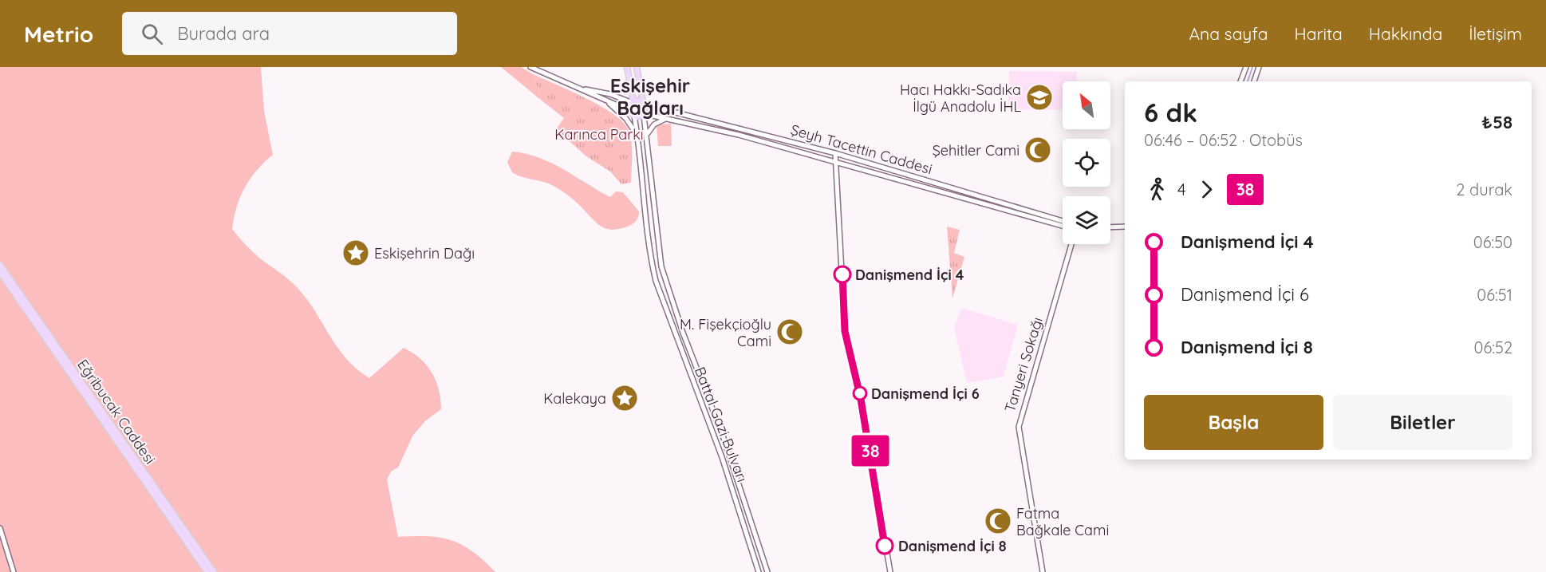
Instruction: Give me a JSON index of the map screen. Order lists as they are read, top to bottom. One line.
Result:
{"streets":{"main road":["Eğribucak Caddesi"],"street":["Şeyh Tacettin Caddesi","Tanyeri Sokağı","Battal Gazi Bulvarı"]},"crossings":[["Şeyh Tacettin Caddesi","Battal Gazi Bulvarı"]],"districts":["Eskişehir Bağları"],"parks":["Karınca Parkı"],"places":{"school or university":["Hacı Hakkı-Sadıka İlgü Anadolu İHL"],"mosque":["Şehitler Cami","M. Fişekçioğlu Cami","Fatma Bağkale Cami"],"place":["Eskişehrin Dağı","Kalekaya"],"other":["Danişmend İçi 4","Danişmend İçi 6","Danişmend İçi 8"]},"lines":["bus line 38"],"north":"top left","page":{"header":"Metrio","search":"Burada ara","nav":["Ana sayfa","Harita","Hakkında","İletişim"],"on_map":"38","heading":["6 dk","06:46 – 06:52 · Otobüs","₺58"],"legs":["4","38","2 durak"],"list":[{"name":"Danişmend İçi 4","value":"06:50"},{"name":"Danişmend İçi 6","value":"06:51"},{"name":"Danişmend İçi 8","value":"06:52"}],"buttons":["Başla","Biletler"]}}
